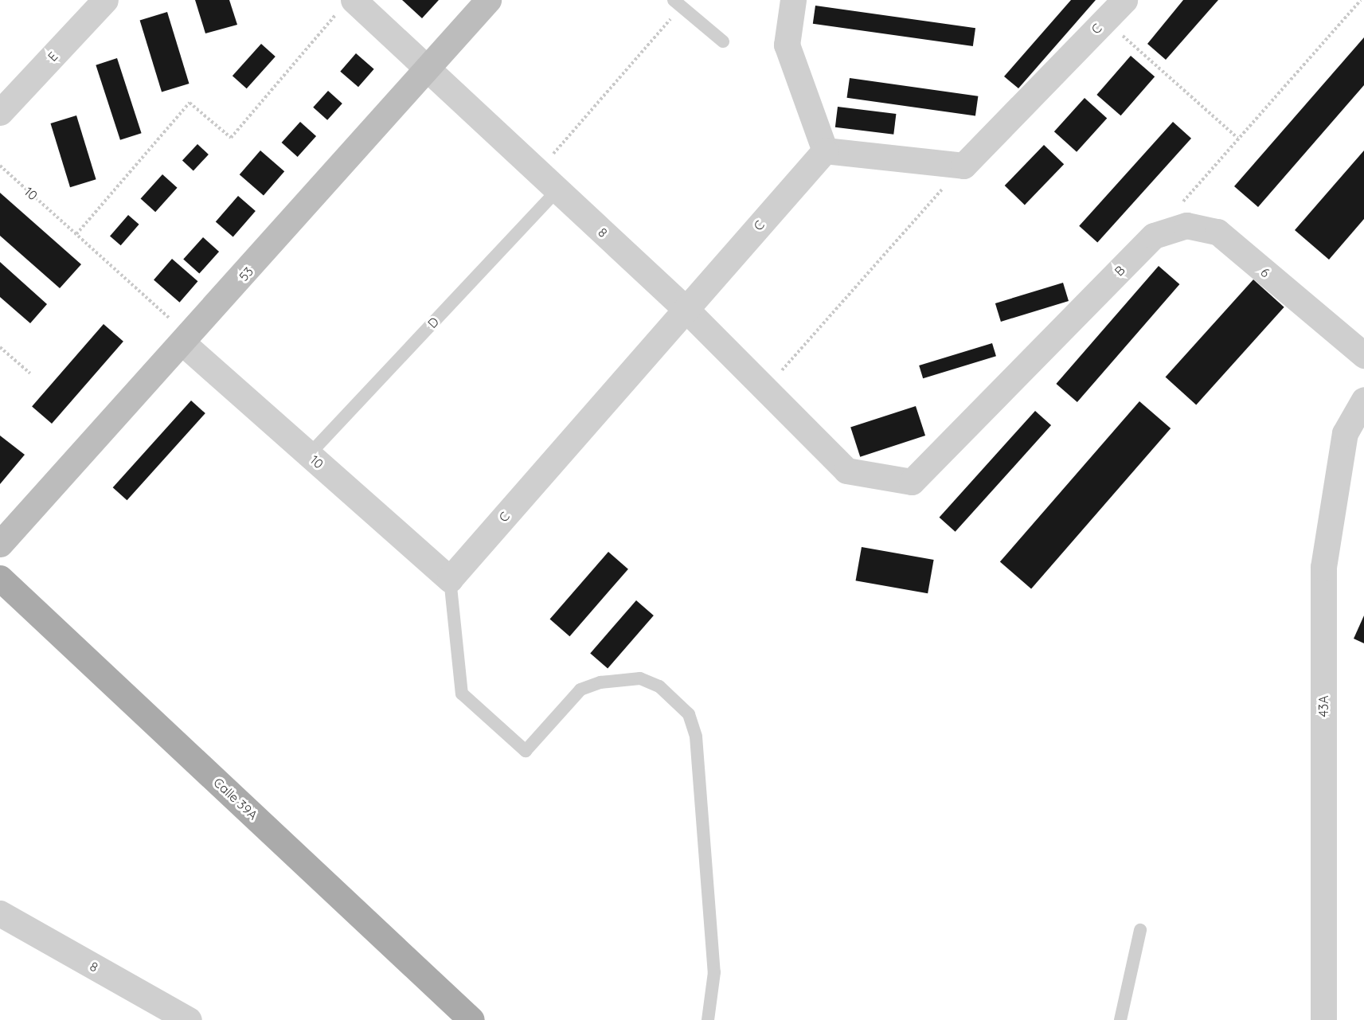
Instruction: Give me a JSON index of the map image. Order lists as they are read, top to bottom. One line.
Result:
{"streets":{"main road":["Calle 39A"],"street":["C","E","10","8","B","6","53","43A"],"lane":["D"]},"crossings":[["C","10"],["C","8"],["10","53"],["10","D"],["8","B"],["8","53"],["8","D"],["B","6"]]}
